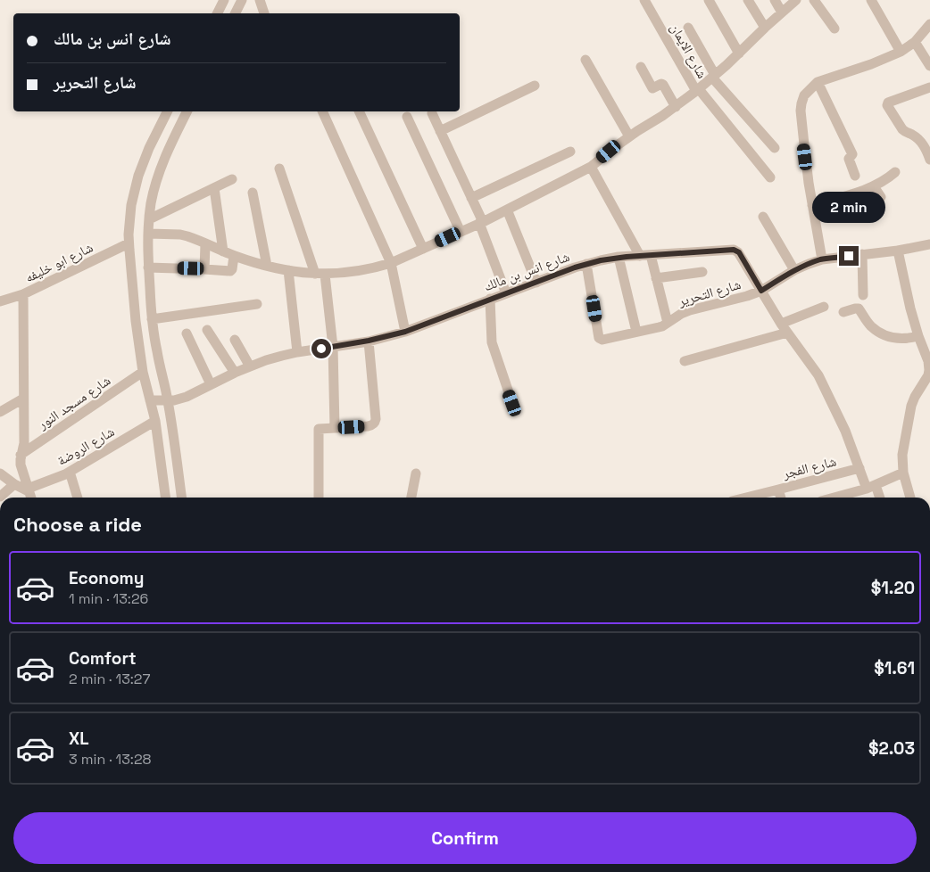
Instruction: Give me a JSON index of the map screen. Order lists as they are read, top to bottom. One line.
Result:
{"streets":{"street":["شارع الايمان","شارع ابو خليفه","شارع انس بن مالك","شارع التحرير","شارع مسجد النور","شارع الروضة","شارع الفجر"]},"crossings":[["شارع ابو خليفه","شارع مسجد النور"],["شارع انس بن مالك","شارع التحرير"],["شارع انس بن مالك","شارع الفجر"],["شارع مسجد النور","شارع الروضة"]],"page":{"banner":["شارع انس بن مالك","شارع التحرير"],"bubble":"2 min","heading":"Choose a ride","list":[{"name":"Economy","note":"1 min · 13:26","value":"$1.20"},{"name":"Comfort","note":"2 min · 13:27","value":"$1.61"},{"name":"XL","note":"3 min · 13:28","value":"$2.03"}],"buttons":"Confirm"}}
